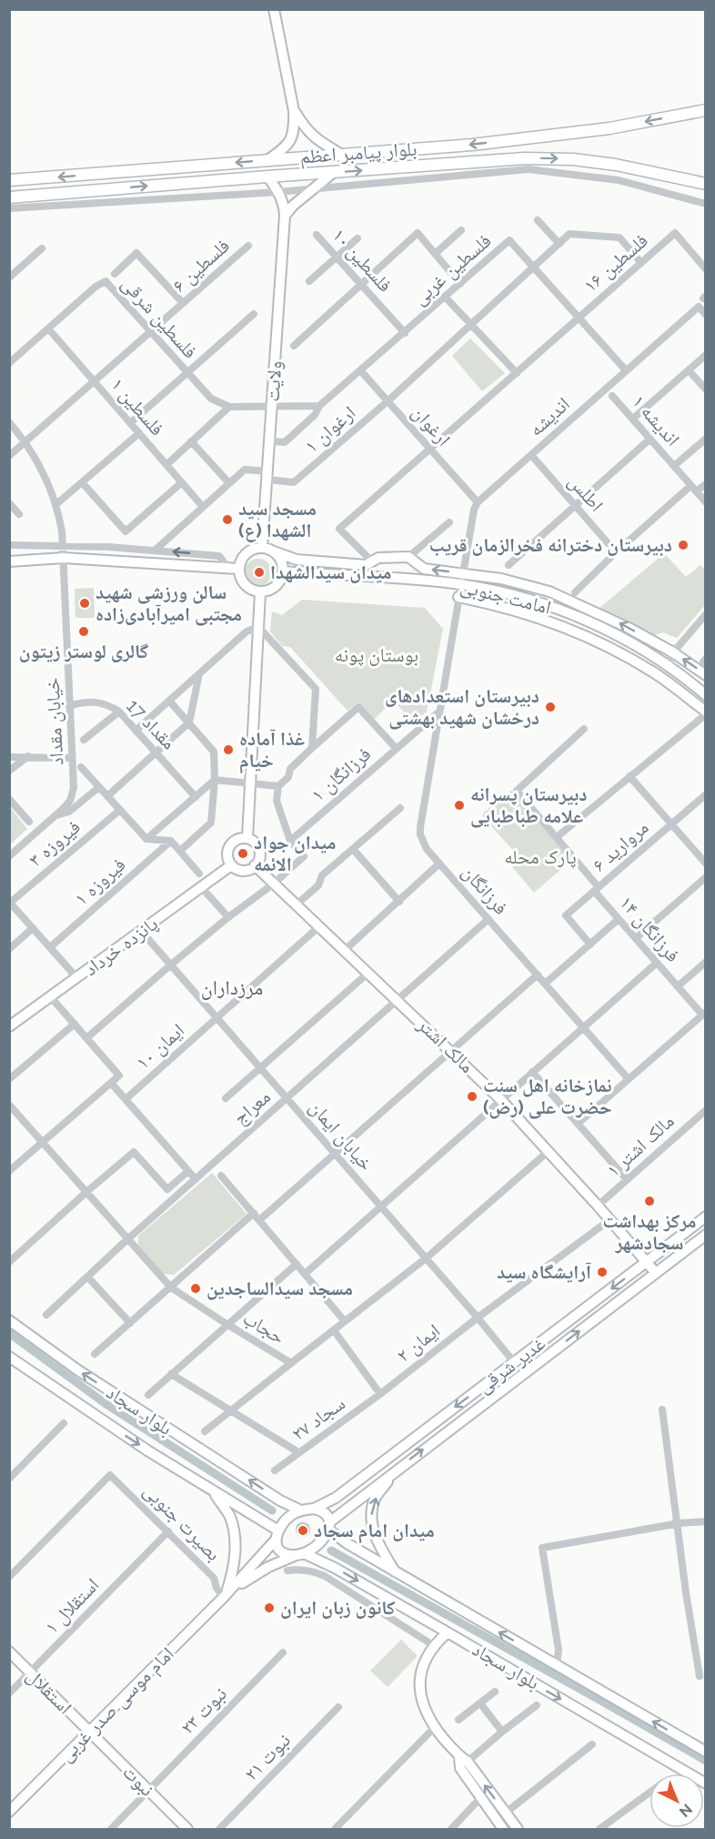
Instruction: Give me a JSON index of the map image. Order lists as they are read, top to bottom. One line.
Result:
{"streets":{"main road":["بلوار پیامبر اعظم"],"street":["فلسطین ۱۰","فلسطین ۱۶","فلسطین ۶","فلسطین غربی","فلسطین شرقی","ولایت","فلسطین ۱","اندیشه","اندیشه ۱","ارغوان","ارغوان ۱","اطلس","امامت جنوبی","خیابان مقداد","مقداد 17","فرزانگان ۱","فیروزه ۳","مروارید ۶","فیروزه ۱","فرزانگان","فرزانگان ۱۴","پانزده خرداد","مالک اشتر","ایمان ۱۰","معراج","خیابان ایمان","مالک اشتر ۱","حجاب","ایمان ۲","غدیر شرقی","بلوار سجاد","سجاد ۲۷","بصیرت جنوبی","استقلال ۱","استقلال","امام موسی صدر غربی","نبوت ۲۳","نبوت ۲۱","نبوت"]},"crossings":[["فلسطین ۱۰","فلسطین غربی"],["فلسطین ۱۶","فلسطین غربی"],["فلسطین ۱۶","ارغوان"],["فلسطین ۶","فلسطین شرقی"],["فلسطین ۶","فلسطین ۱"],["فلسطین ۶","خیابان مقداد"],["فلسطین غربی","ولایت"],["فلسطین غربی","اندیشه"],["فلسطین غربی","ارغوان"],["فلسطین غربی","ارغوان ۱"],["فلسطین شرقی","ولایت"],["فلسطین شرقی","فلسطین ۱"],["ولایت","ارغوان ۱"],["ولایت","امامت جنوبی"],["اندیشه","ارغوان"],["اندیشه","اطلس"],["ارغوان","ارغوان ۱"],["امامت جنوبی","فرزانگان"],["خیابان مقداد","مقداد 17"],["فرزانگان ۱","فرزانگان"],["مروارید ۶","فرزانگان ۱۴"],["فرزانگان","معراج"],["پانزده خرداد","مالک اشتر"],["پانزده خرداد","خیابان ایمان"],["مالک اشتر","ایمان ۱۰"],["مالک اشتر","معراج"],["مالک اشتر","مالک اشتر ۱"],["مالک اشتر","حجاب"],["مالک اشتر","ایمان ۲"],["مالک اشتر","غدیر شرقی"],["ایمان ۱۰","خیابان ایمان"],["معراج","خیابان ایمان"],["معراج","حجاب"],["خیابان ایمان","حجاب"],["خیابان ایمان","ایمان ۲"],["خیابان ایمان","غدیر شرقی"],["ایمان ۲","سجاد ۲۷"],["غدیر شرقی","بلوار سجاد"],["بصیرت جنوبی","استقلال ۱"],["بصیرت جنوبی","امام موسی صدر غربی"],["استقلال ۱","استقلال"],["استقلال","امام موسی صدر غربی"],["استقلال","نبوت"],["امام موسی صدر غربی","نبوت"],["نبوت ۲۳","نبوت"]],"districts":["مرزداران"],"parks":["بوستان پونه","پارک محله"],"places":["مسجد سید الشهدا (ع)","دبیرستان دخترانه فخرالزمان قریب","میدان سیدالشهدا","سالن ورزشی شهید مجتبی امیرآبادی‌زاده","گالری لوستر زیتون","دبیرستان استعدادهای درخشان شهید بهشتی","غذا آماده خیام","دبیرستان پسرانه علامه طباطبایی","میدان جواد الائمه","نمازخانه اهل سنت حضرت علی (رض)","مرکز بهداشت سجادشهر","آرایشگاه سید","مسجد سیدالساجدین","میدان امام سجاد","کانون زبان ایران"],"north":"bottom right"}
